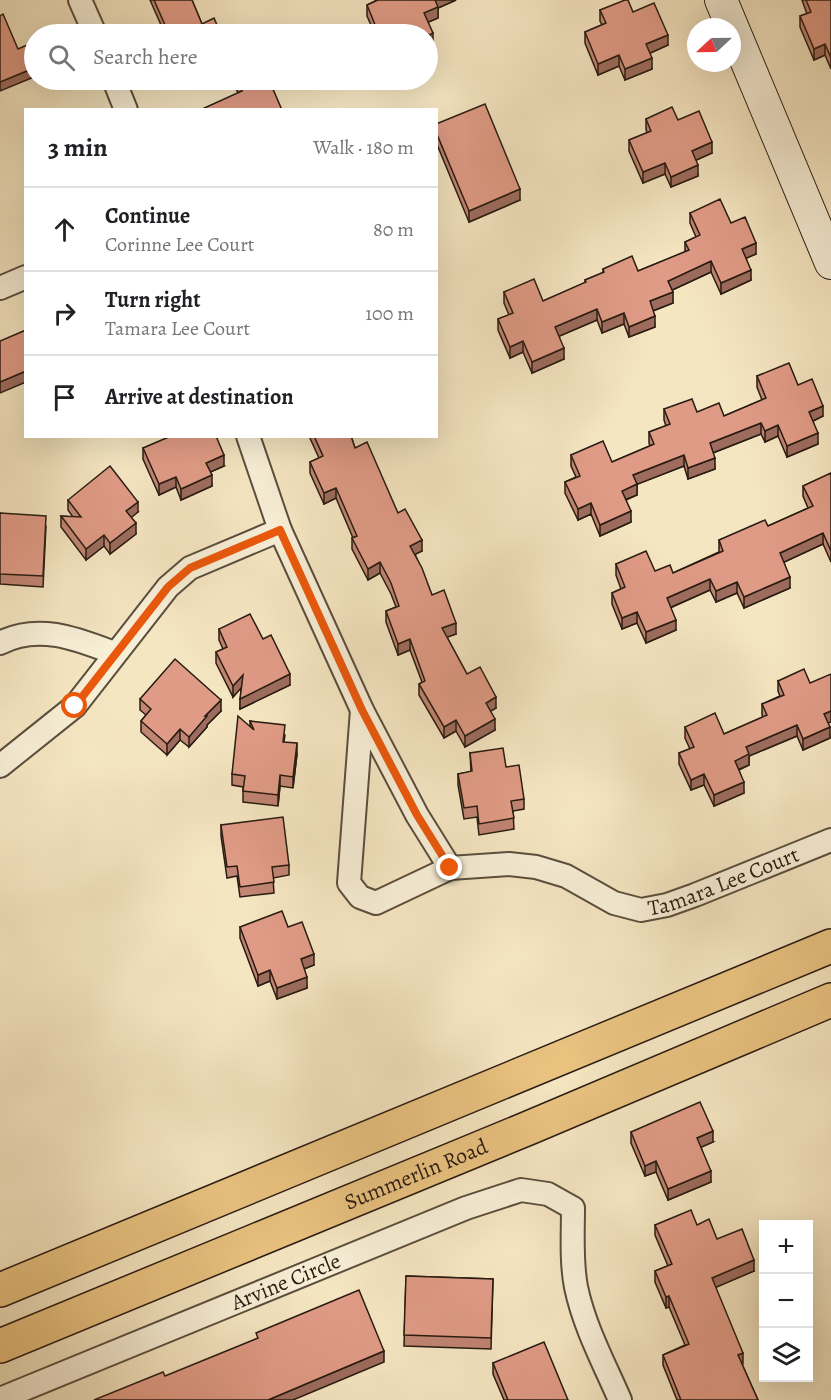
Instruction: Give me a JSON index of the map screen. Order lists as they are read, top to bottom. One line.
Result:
{"streets":{"main road":["Summerlin Road"],"street":["Tamara Lee Court","Arvine Circle"]},"north":"left","page":{"search":"Search here","heading":["3 min","Walk · 180 m"],"list":[["Continue","Corinne Lee Court","80 m"],["Turn right","Tamara Lee Court","100 m"],"Arrive at destination"],"map_buttons":["+","−"]}}
